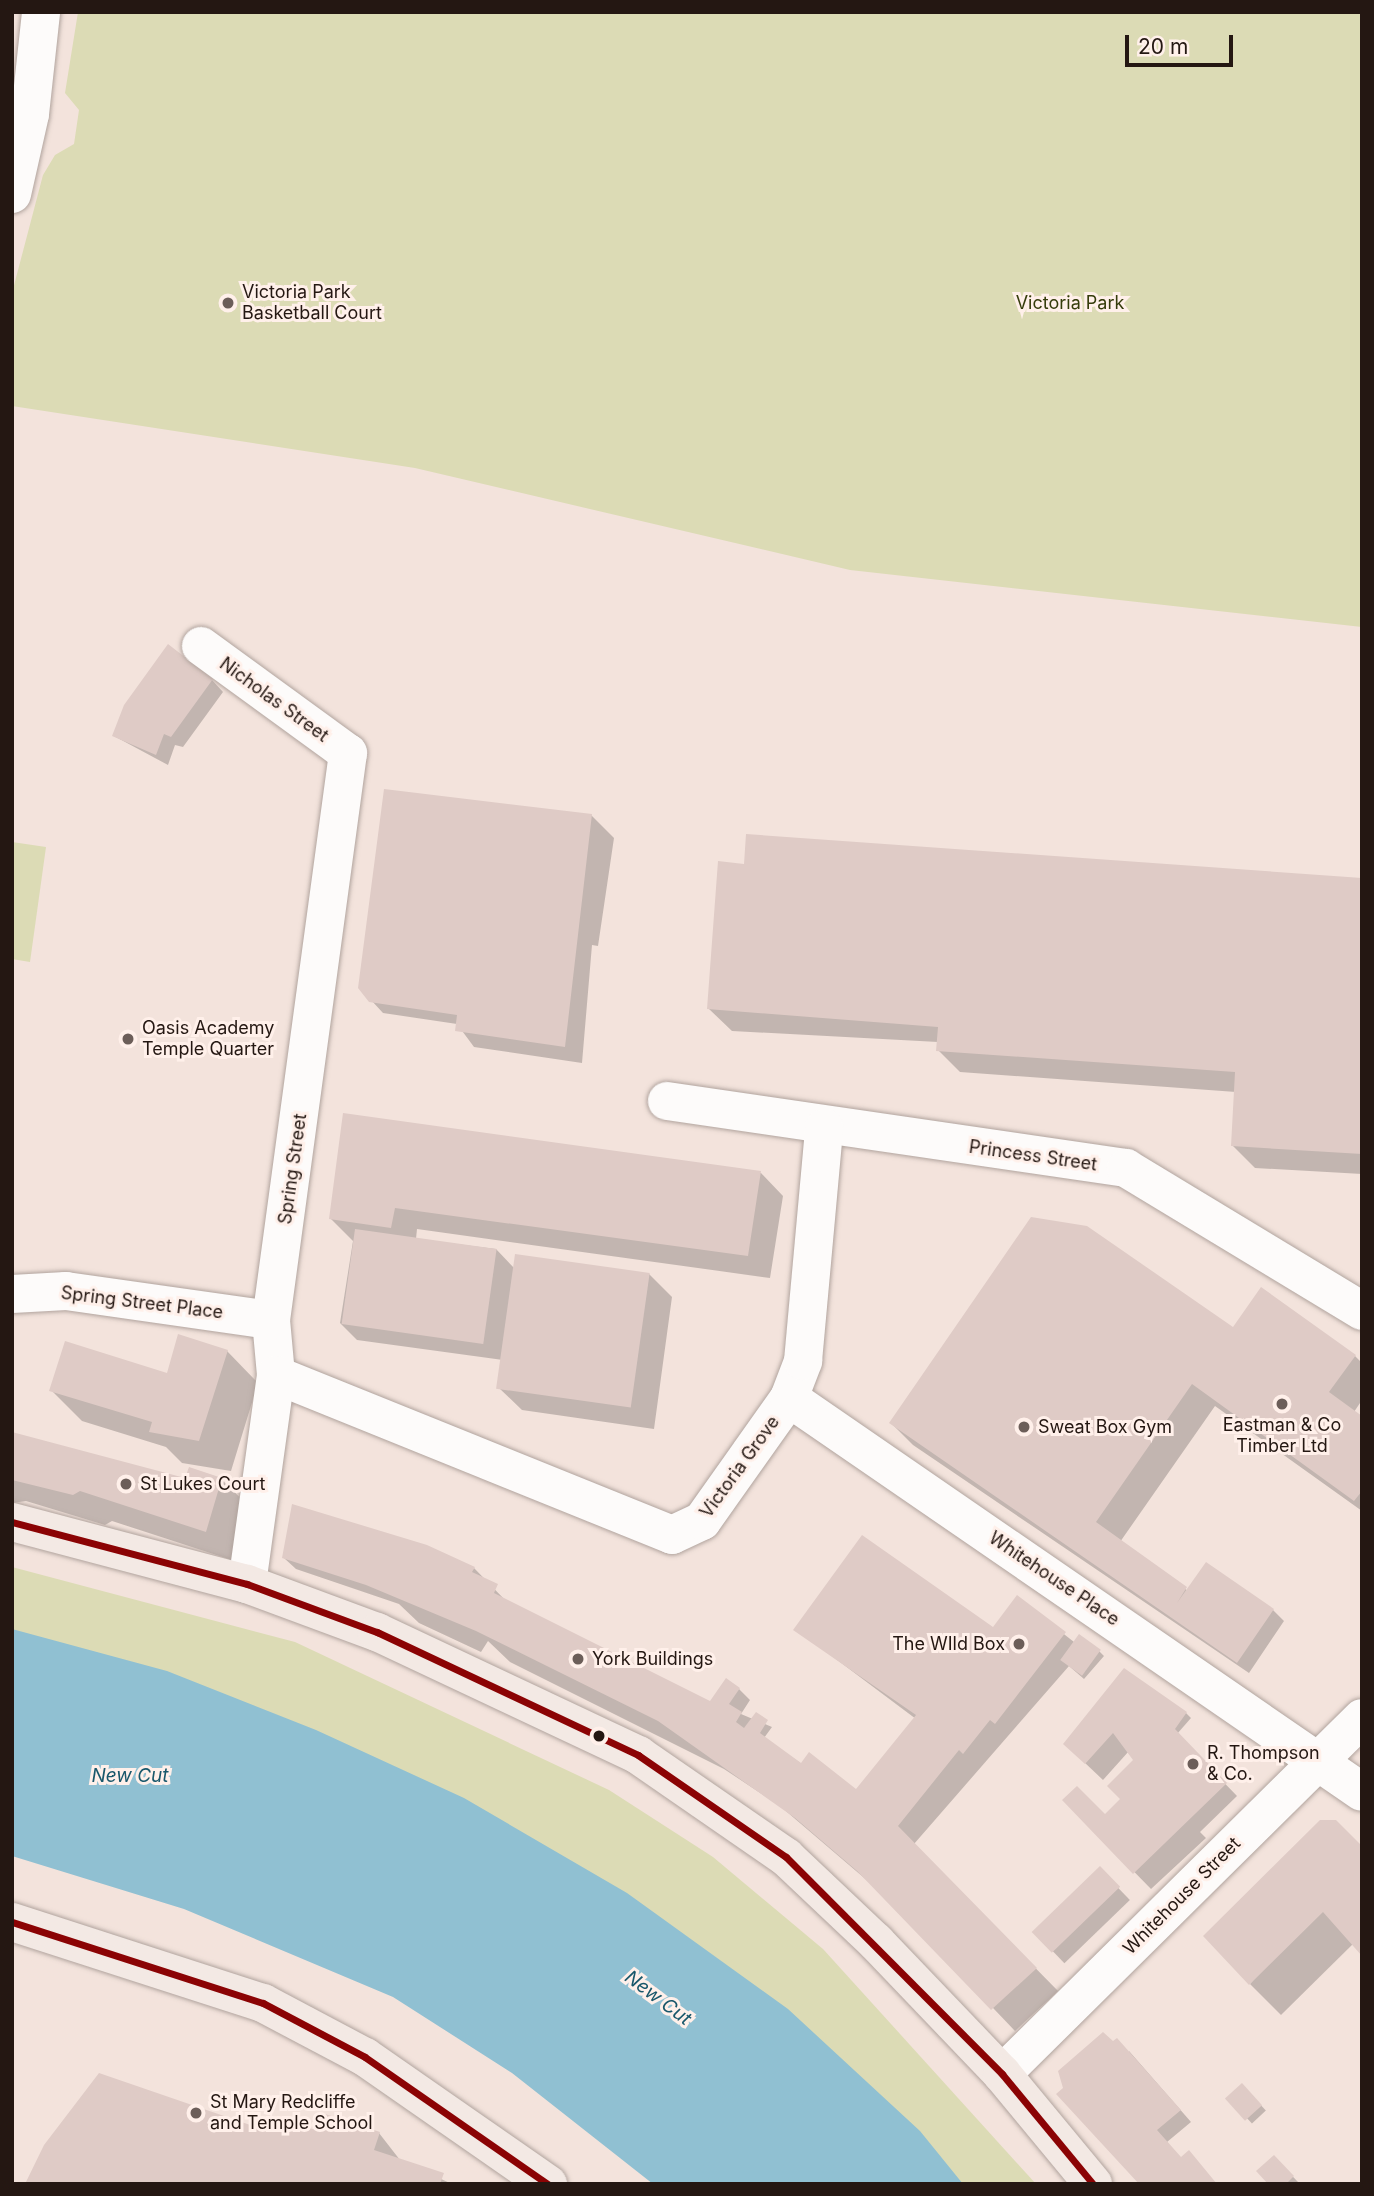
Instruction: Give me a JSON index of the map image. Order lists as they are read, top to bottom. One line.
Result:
{"streets":{"street":["Nicholas Street","Princess Street","Spring Street","Spring Street Place","Victoria Grove","Whitehouse Place","Whitehouse Street"]},"crossings":[["Nicholas Street","Spring Street"],["Princess Street","Victoria Grove"],["Spring Street","Spring Street Place"],["Spring Street","Victoria Grove"],["Victoria Grove","Whitehouse Place"],["Whitehouse Place","Whitehouse Street"]],"water":["New Cut"],"parks":["Victoria Park"],"places":["Victoria Park Basketball Court","Oasis Academy Temple Quarter","Eastman & Co Timber Ltd","Sweat Box Gym","St Lukes Court","The WIld Box","York Buildings","R. Thompson & Co.","St Mary Redcliffe and Temple School"],"scale_bar":"20 m"}
